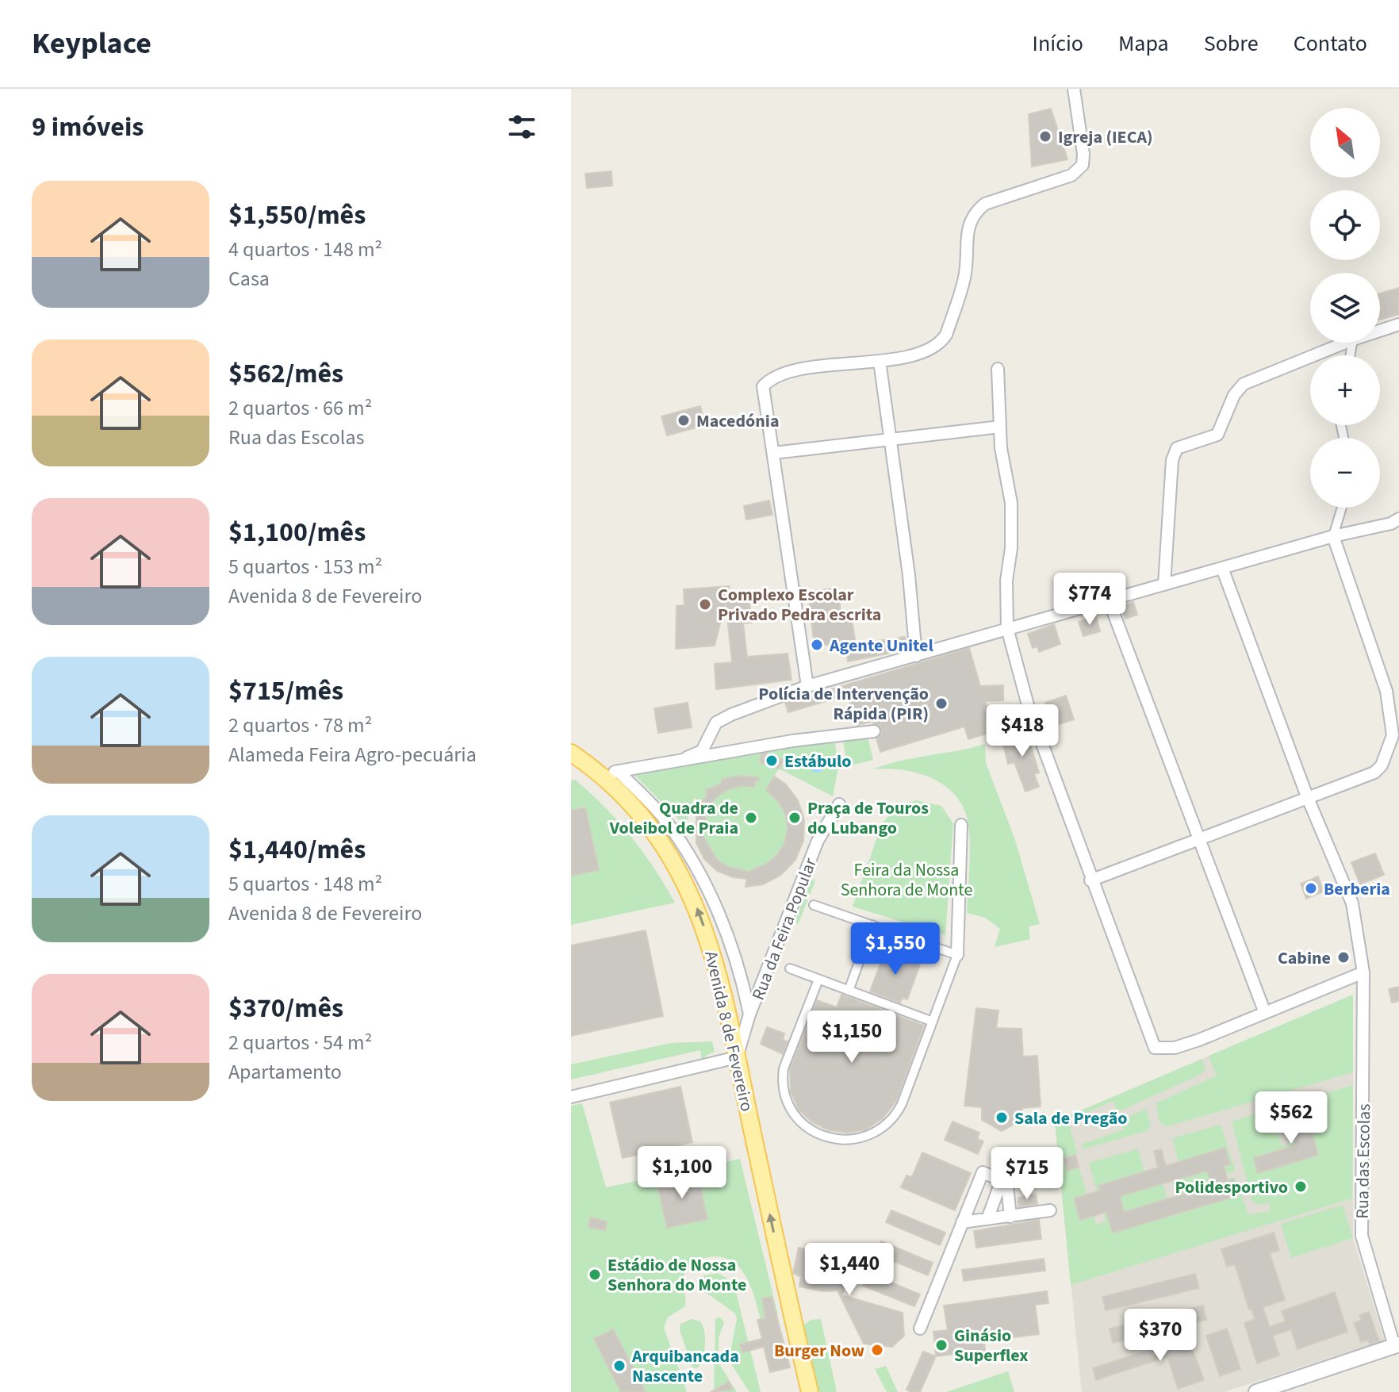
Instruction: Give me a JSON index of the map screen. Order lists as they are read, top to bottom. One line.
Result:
{"streets":{"main road":["Avenida 8 de Fevereiro"],"street":["Rua da Feira Popular","Rua das Escolas"]},"crossings":[["Rua da Feira Popular","Avenida 8 de Fevereiro"]],"one_way":["Avenida 8 de Fevereiro"],"parks":["Feira da Nossa Senhora de Monte"],"places":["Igreja (IECA)","Macedónia","Complexo Escolar Privado Pedra escrita","Agente Unitel","Polícia de Intervenção Rápida (PIR)","Estábulo","Quadra de Voleibol de Praia","Praça de Touros do Lubango","Berberia","Cabine","Sala de Pregão","Polidesportivo","Estádio de Nossa Senhora do Monte","Ginásio Superflex","Burger Now","Arquibancada Nascente"],"north":"top left","page":{"header":"Keyplace","nav":["Início","Mapa","Sobre","Contato"],"heading":"9 imóveis","map_buttons":["+","−"],"list":[{"name":"$1,550/mês","note":"4 quartos · 148 m² · Casa"},{"name":"$562/mês","note":"2 quartos · 66 m² · Rua das Escolas"},{"name":"$1,100/mês","note":"5 quartos · 153 m² · Avenida 8 de Fevereiro"},{"name":"$715/mês","note":"2 quartos · 78 m² · Alameda Feira Agro-pecuária"},{"name":"$1,440/mês","note":"5 quartos · 148 m² · Avenida 8 de Fevereiro"},{"name":"$370/mês","note":"2 quartos · 54 m² · Apartamento"}],"price":["$774","$418","$1,550","$1,150","$562","$1,100","$715","$1,440","$370"]}}
